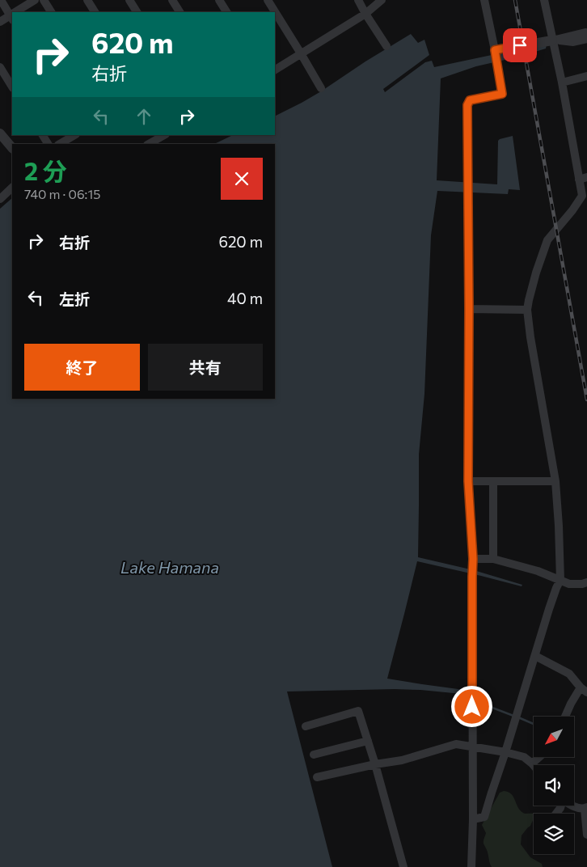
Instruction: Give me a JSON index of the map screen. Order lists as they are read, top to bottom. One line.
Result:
{"water":["Lake Hamana"],"north":"bottom left","page":{"turn":["620 m","右折"],"heading":["2 分","740 m · 06:15"],"list":[{"name":"右折","value":"620 m"},{"name":"左折","value":"40 m"}],"buttons":["終了","共有"]}}
